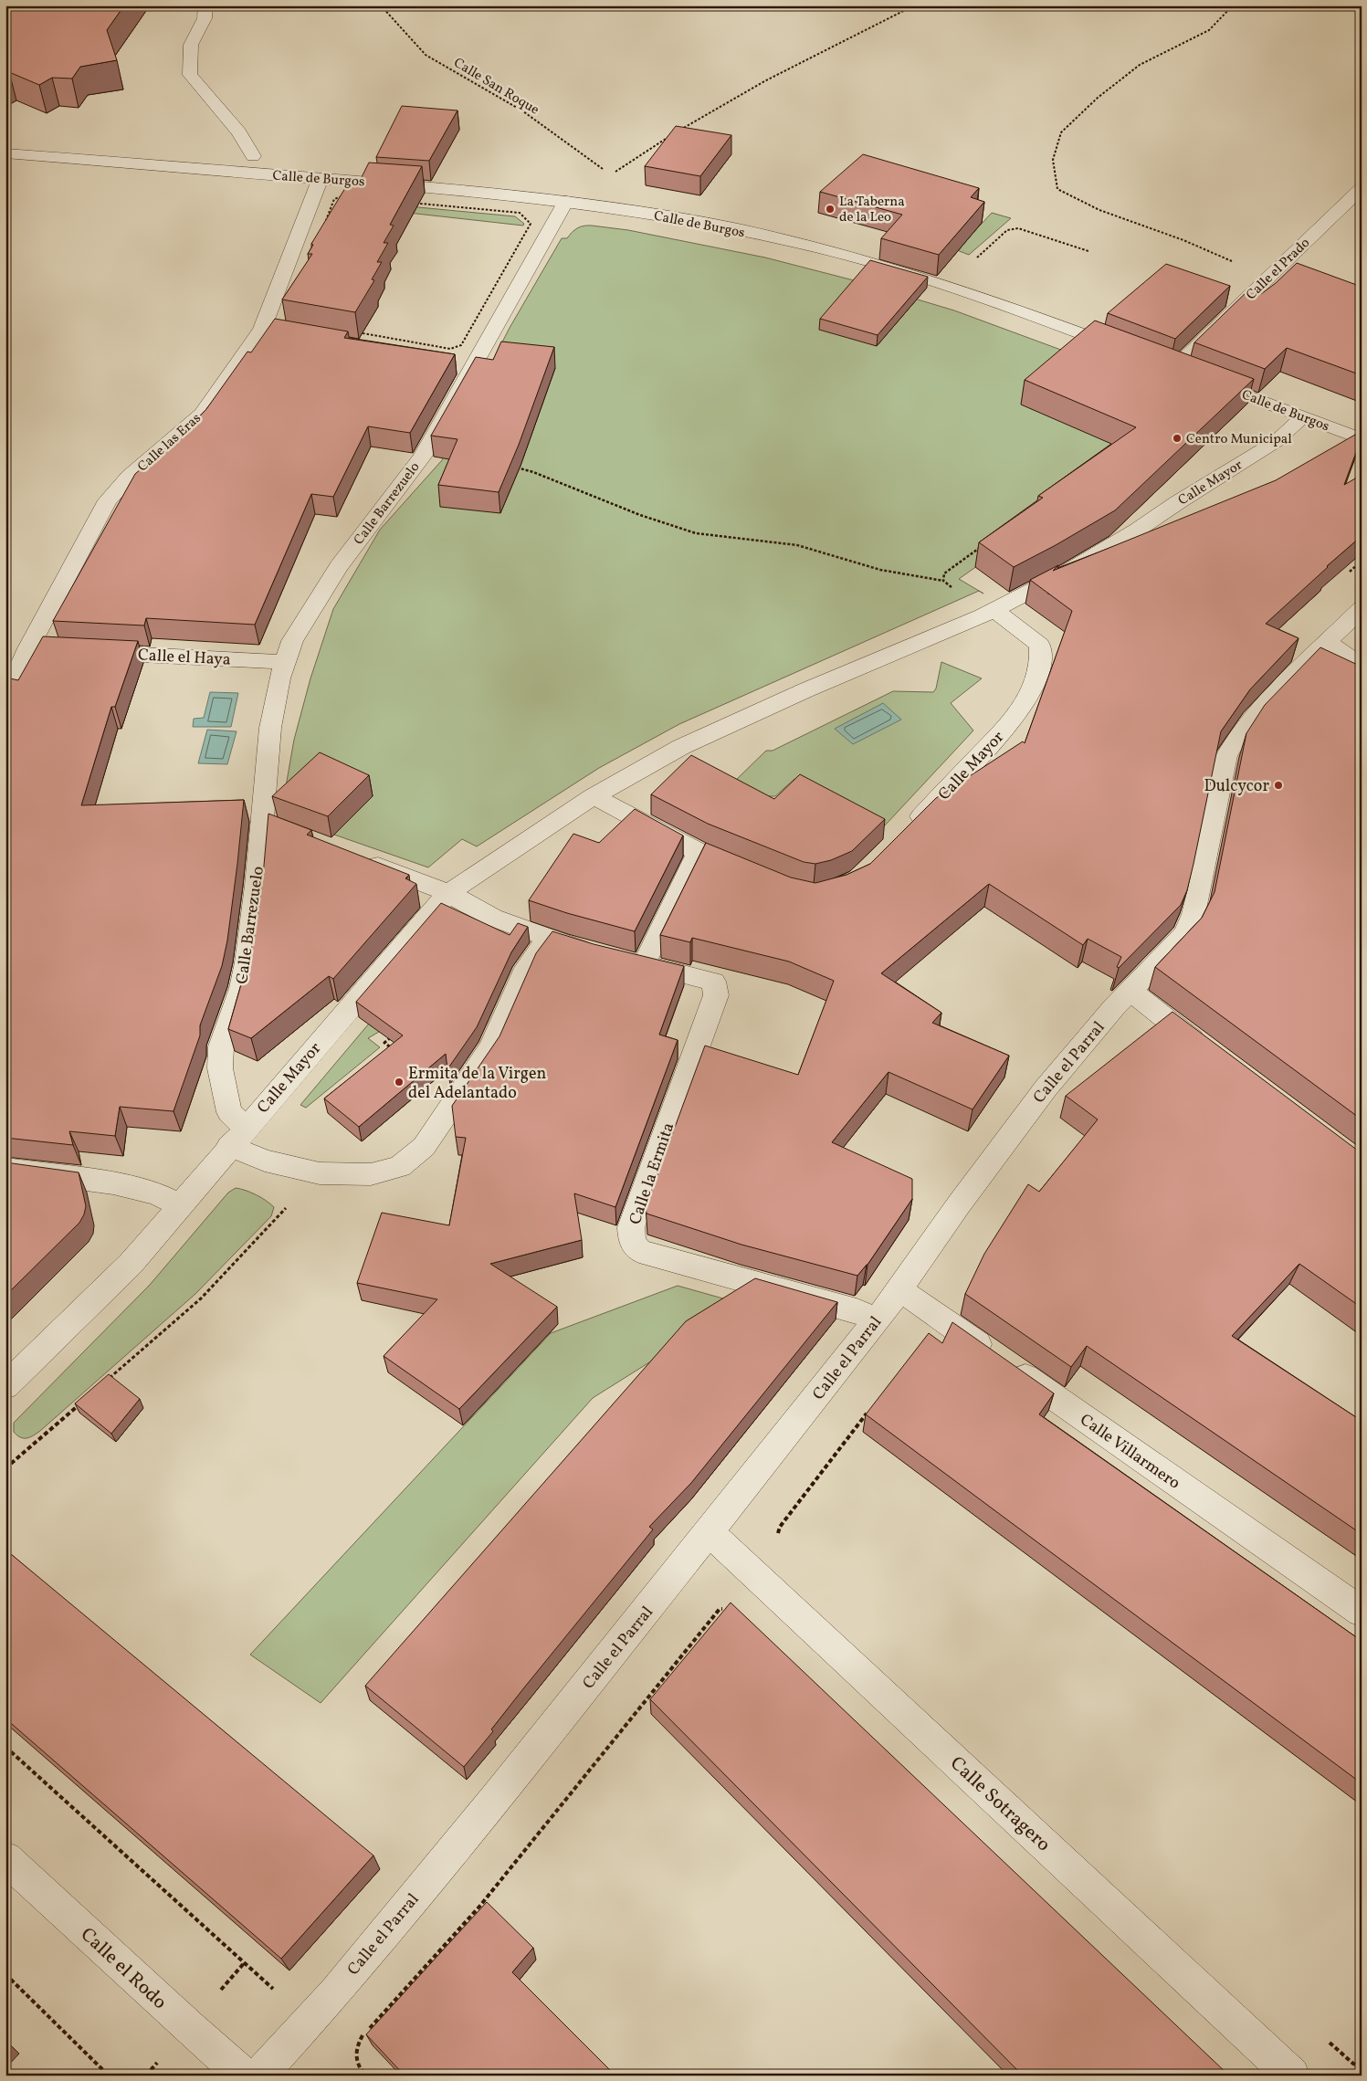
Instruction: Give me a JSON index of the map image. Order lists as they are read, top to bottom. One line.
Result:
{"streets":{"street":["Calle de Burgos","Calle el Prado","Calle las Eras","Calle Mayor","Calle Barrezuelo","Calle el Haya","Calle el Parral","Calle la Ermita","Calle Villarmero","Calle Sotragero","Calle el Rodo"],"path":["Calle San Roque"]},"crossings":[["Calle de Burgos","Calle el Prado"],["Calle de Burgos","Calle las Eras"],["Calle de Burgos","Calle Mayor"],["Calle de Burgos","Calle Barrezuelo"],["Calle Mayor","Calle Barrezuelo"],["Calle Mayor","Calle la Ermita"],["Calle Barrezuelo","Calle el Haya"],["Calle el Parral","Calle la Ermita"],["Calle el Parral","Calle Villarmero"],["Calle el Parral","Calle Sotragero"]],"places":["La Taberna de la Leo","Centro Municipal","Dulcycor","Ermita de la Virgen del Adelantado"]}
